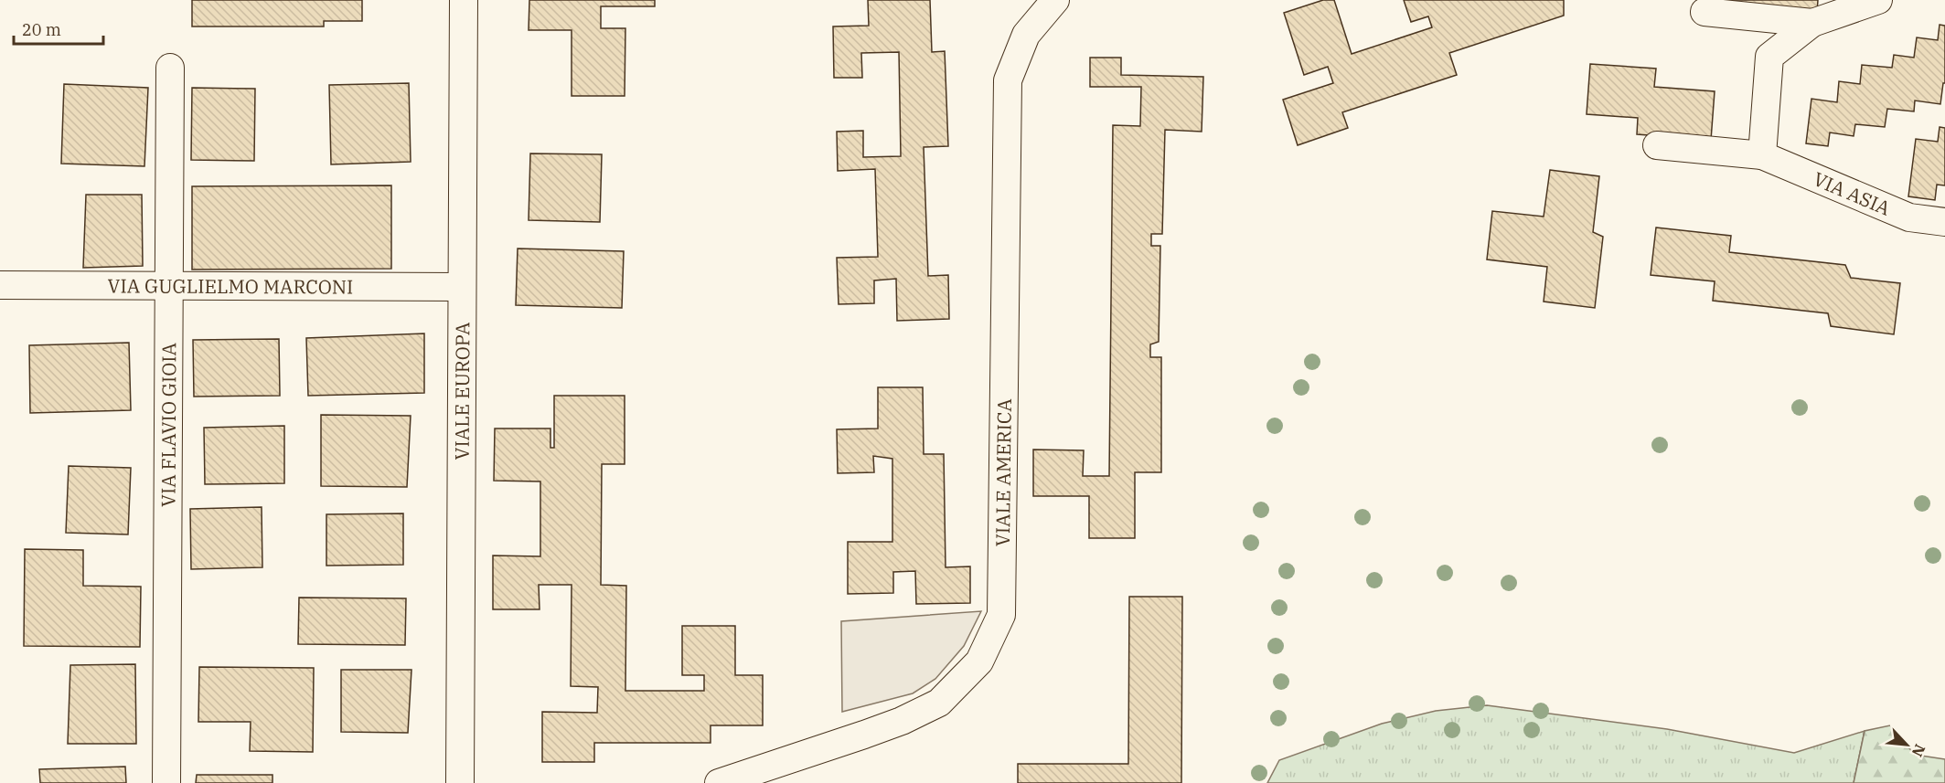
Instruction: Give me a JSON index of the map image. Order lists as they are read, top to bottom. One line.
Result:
{"streets":{"street":["VIA ASIA","VIA GUGLIELMO MARCONI","VIALE EUROPA","VIA FLAVIO GIOIA","VIALE AMERICA"]},"crossings":[["VIA GUGLIELMO MARCONI","VIALE EUROPA"],["VIA GUGLIELMO MARCONI","VIA FLAVIO GIOIA"]],"scale_bar":"20 m","north":"bottom right"}
